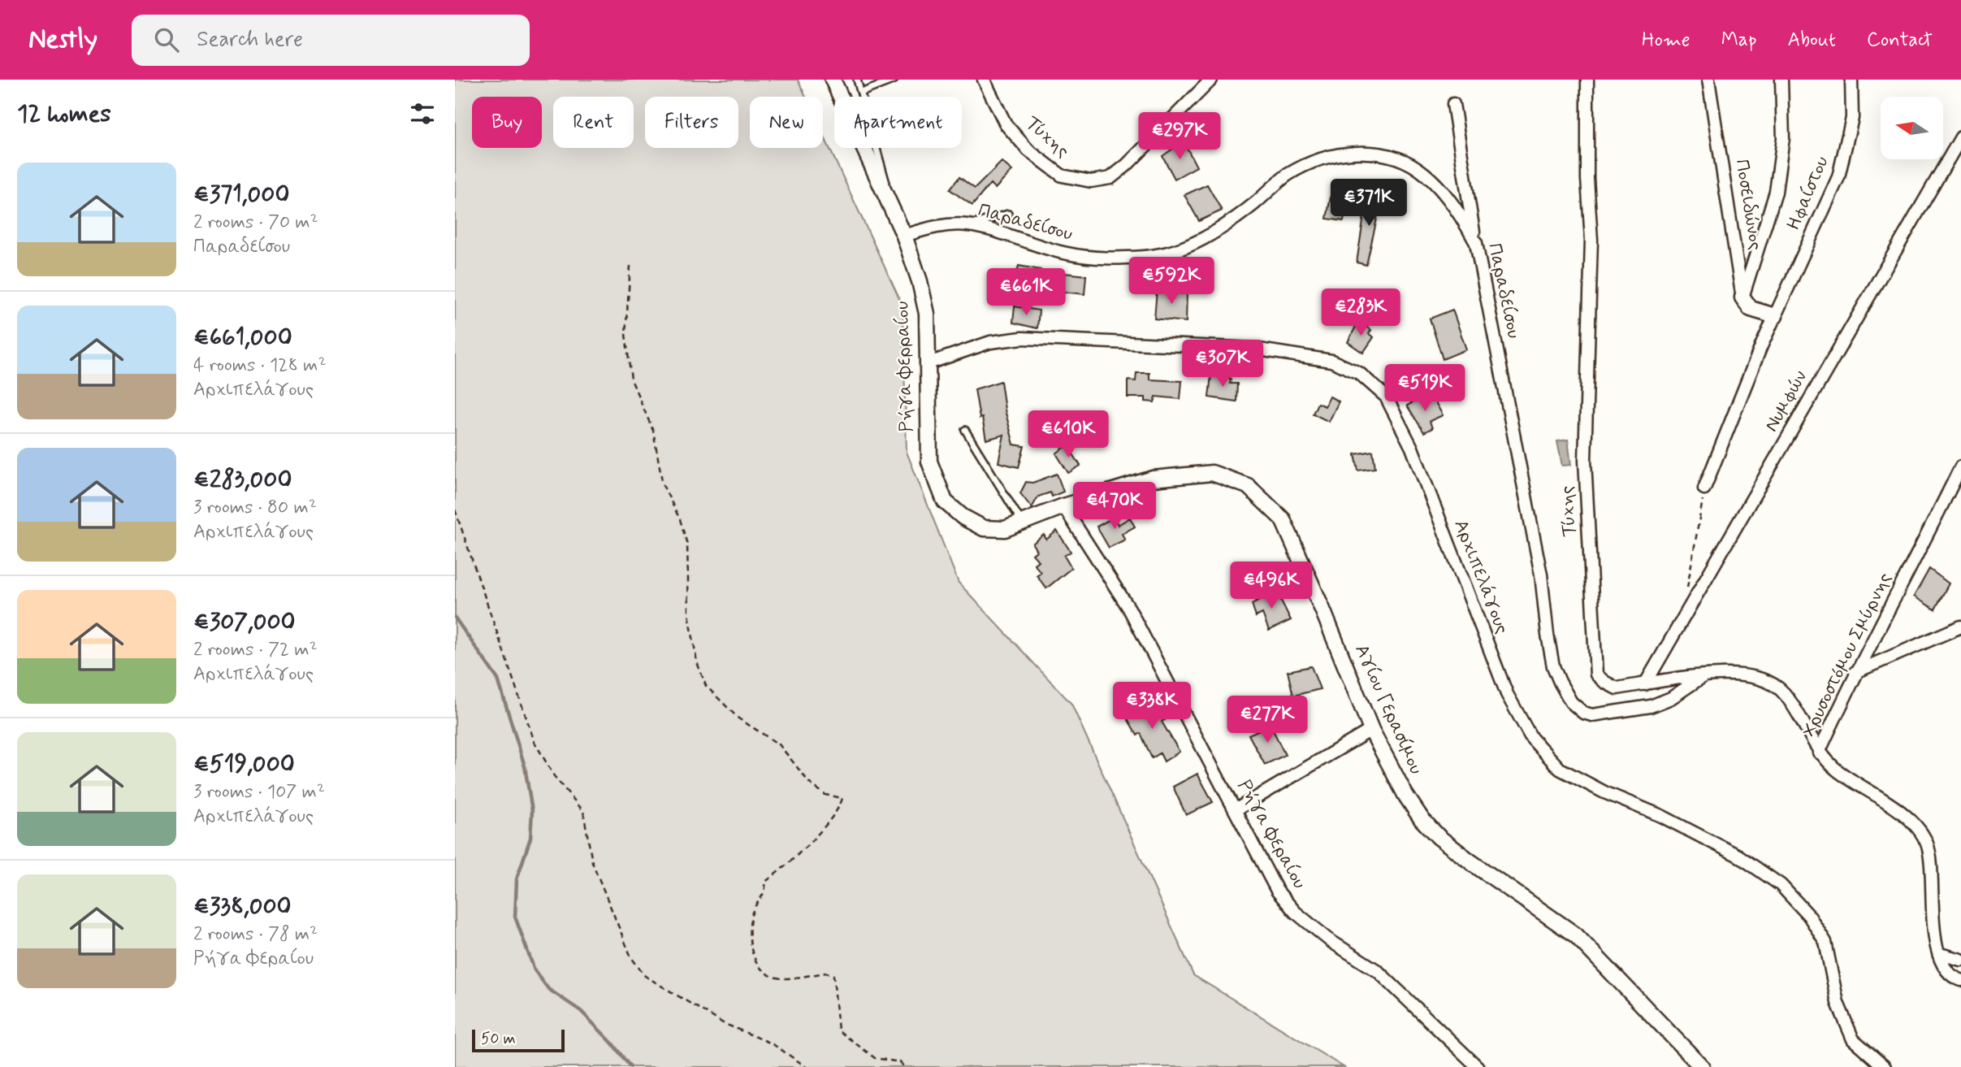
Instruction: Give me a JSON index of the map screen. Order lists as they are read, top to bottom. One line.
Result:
{"streets":{"street":["Τύχης","Ηφαίστου","Ποσειδώνος","Παραδείσου","Ρήγα Φερραίου","Νυμφών","Αρχιπελάγους","Χρυσοστόμου Σμύρνης","Αγίου Γερασίμου","Ρήγα Φεραίου"]},"crossings":[["Τύχης","Παραδείσου"],["Τύχης","Νυμφών"],["Τύχης","Χρυσοστόμου Σμύρνης"],["Παραδείσου","Ρήγα Φερραίου"],["Ρήγα Φερραίου","Αρχιπελάγους"],["Ρήγα Φερραίου","Αγίου Γερασίμου"],["Ρήγα Φερραίου","Ρήγα Φεραίου"],["Αγίου Γερασίμου","Ρήγα Φεραίου"]],"scale_bar":"50 m","north":"left","page":{"header":"Nestly","search":"Search here","nav":["Home","Map","About","Contact"],"heading":"12 homes","chip":["Buy","Rent","Filters","New","Apartment"],"price":["€297K","€371K","€592K","€661K","€283K","€307K","€519K","€610K","€470K","€496K","€338K","€277K"],"list":[{"name":"€371,000","note":"2 rooms · 70 m² · Παραδείσου"},{"name":"€661,000","note":"4 rooms · 128 m² · Αρχιπελάγους"},{"name":"€283,000","note":"3 rooms · 80 m² · Αρχιπελάγους"},{"name":"€307,000","note":"2 rooms · 72 m² · Αρχιπελάγους"},{"name":"€519,000","note":"3 rooms · 107 m² · Αρχιπελάγους"},{"name":"€338,000","note":"2 rooms · 78 m² · Ρήγα Φεραίου"}],"scale":"50 m"}}
